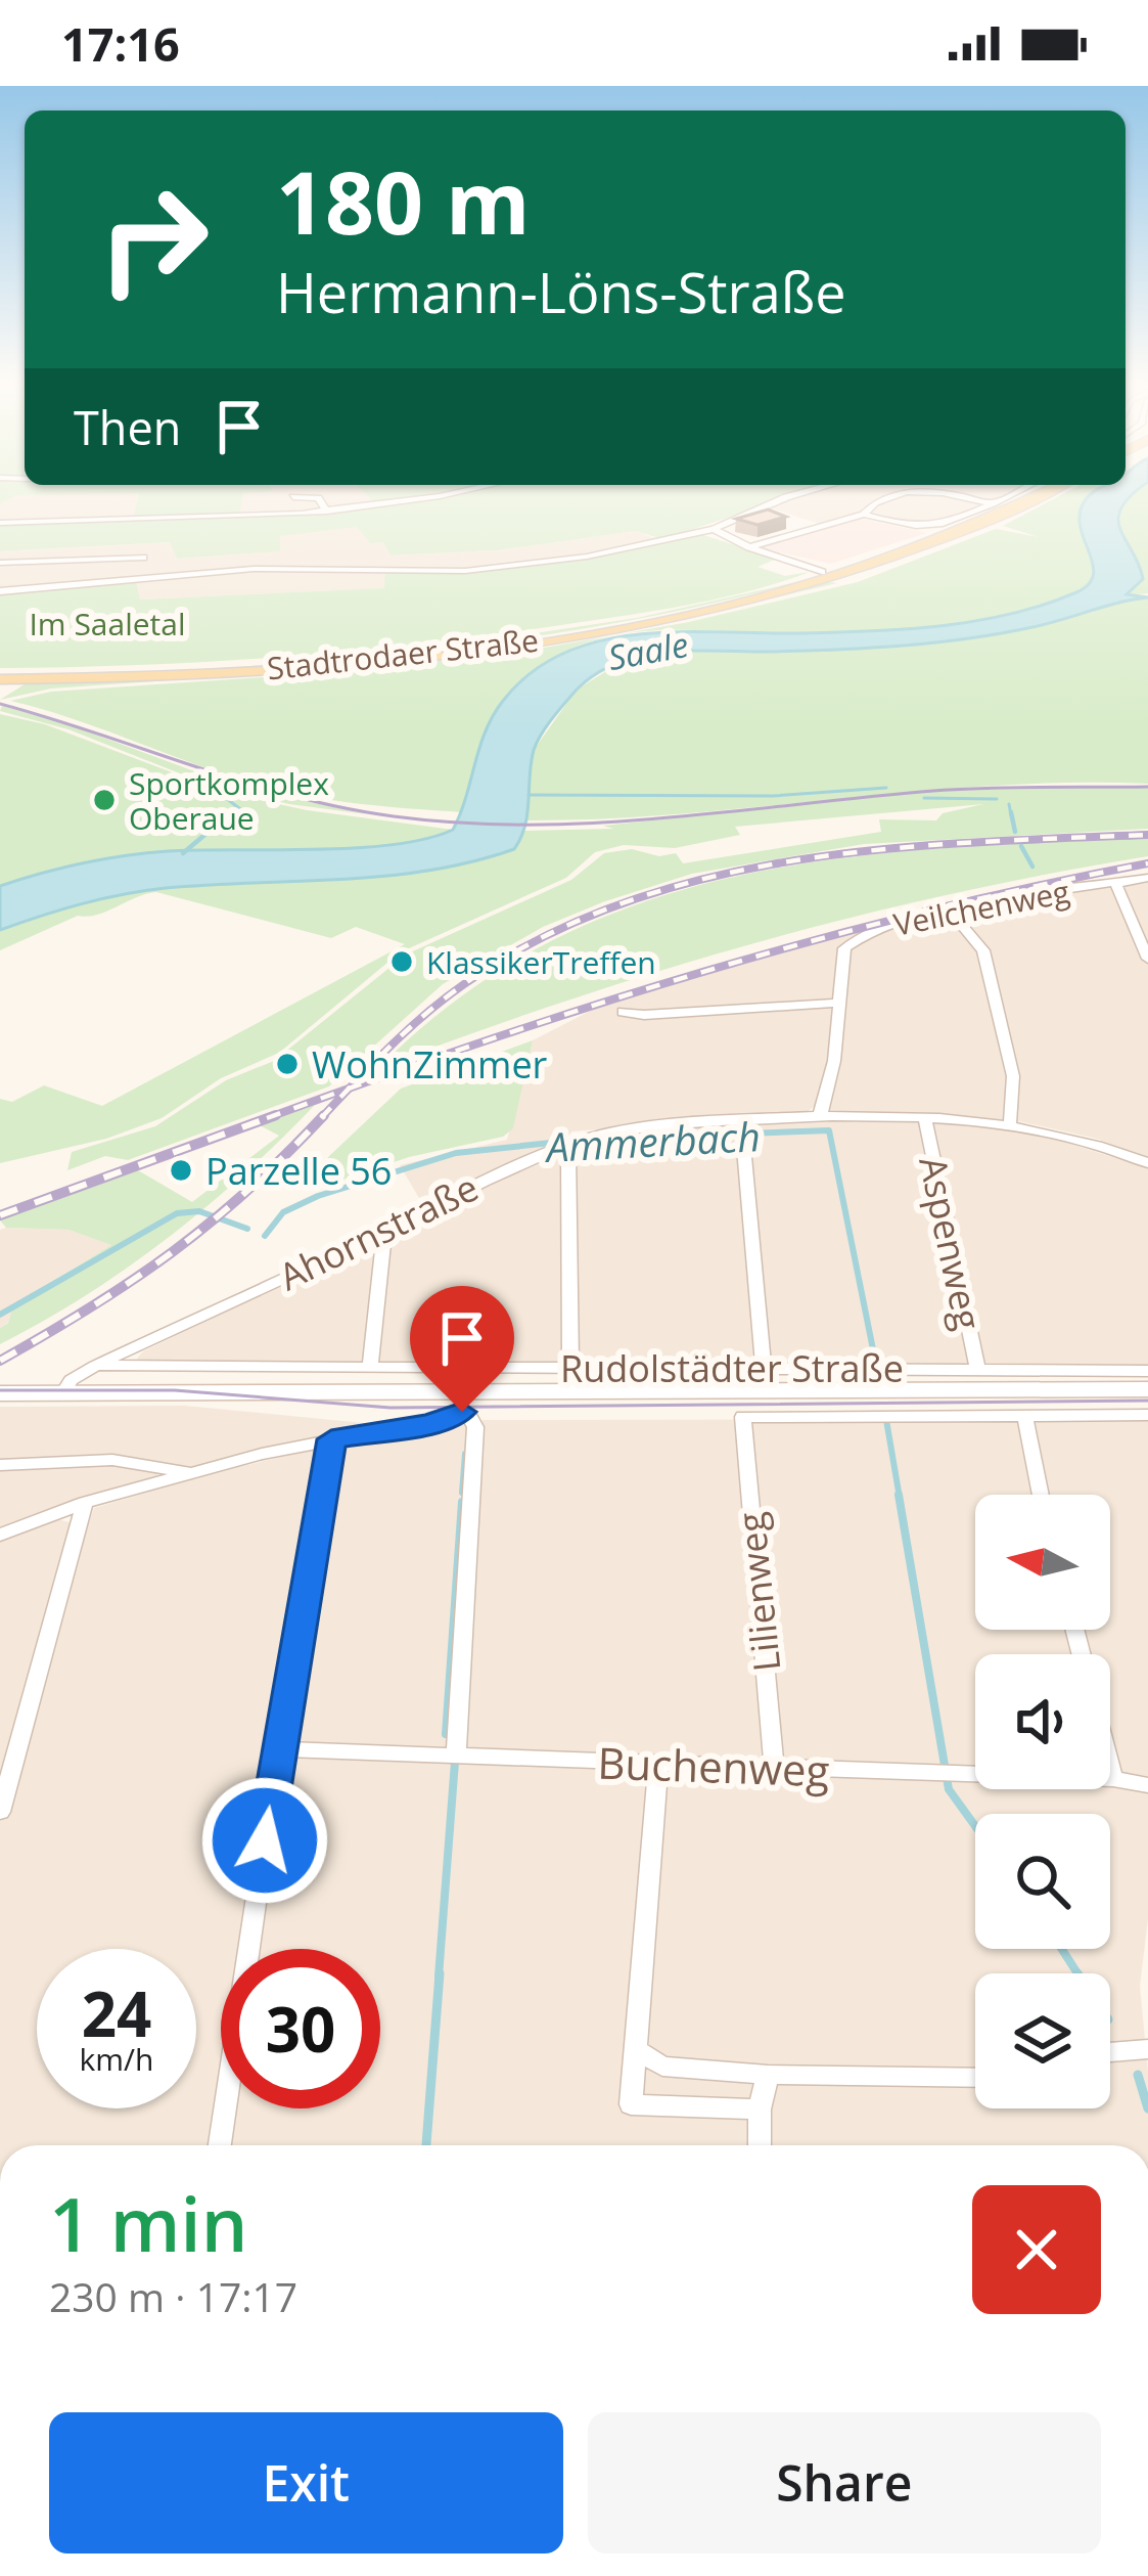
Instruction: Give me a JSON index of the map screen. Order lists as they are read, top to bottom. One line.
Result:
{"streets":{"main road":["Stadtrodaer Straße","Rudolstädter Straße"],"street":["Veilchenweg","Ahornstraße","Aspenweg","Lilienweg","Buchenweg"]},"crossings":[["Veilchenweg","Ahornstraße"],["Ahornstraße","Aspenweg"],["Ahornstraße","Rudolstädter Straße"],["Aspenweg","Rudolstädter Straße"],["Lilienweg","Buchenweg"]],"water":["Saale","Ammerbach"],"parks":["Im Saaletal"],"places":["Sportkomplex Oberaue","KlassikerTreffen","WohnZimmer","Parzelle 56"],"north":"left","page":{"status":"17:16","turn":["180 m","Hermann-Löns-Straße"],"then":"Then","speed":"24 km/h","limit":"30","heading":["1 min","230 m · 17:17"],"buttons":["Exit","Share"]}}
